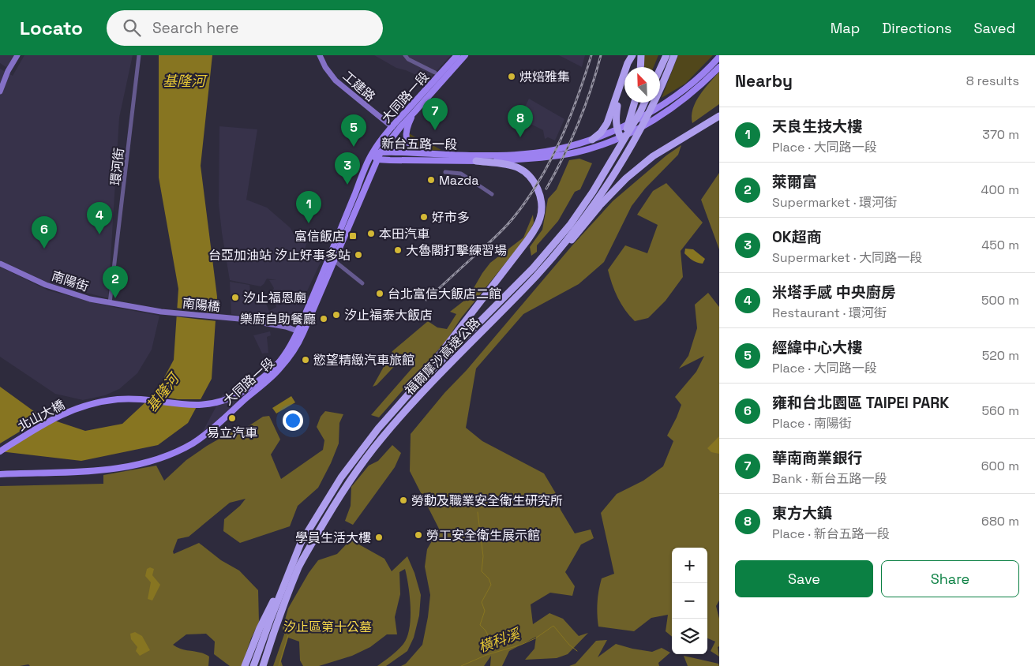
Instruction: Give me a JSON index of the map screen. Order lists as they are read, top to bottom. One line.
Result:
{"streets":{"highway":["福爾摩沙高速公路"],"main road":["大同路一段","新台五路一段","北山大橋"],"street":["工建路","環河街","南陽街","南陽橋"]},"crossings":[["工建路","大同路一段"],["大同路一段","新台五路一段"],["大同路一段","南陽橋"],["大同路一段","北山大橋"],["新台五路一段","福爾摩沙高速公路"],["環河街","南陽街"],["南陽街","南陽橋"]],"water":["基隆河","橫科溪"],"parks":["汐止區第十公墓"],"places":{"other":["烘焙雅集","Mazda","好市多","本田汽車","大魯閣打擊練習場","台亞加油站 汐止好事多站","台北富信大飯店二館","汐止福恩廟","汐止福泰大飯店","樂廚自助餐廳","慾望精緻汽車旅館","易立汽車","勞動及職業安全衛生研究所","勞工安全衛生展示館","學員生活大樓"],"transit":["富信飯店"]},"north":"top left","page":{"header":"Locato","search":"Search here","nav":["Map","Directions","Saved"],"heading":["Nearby","8 results"],"pins":["7","8","5","3","1","4","6","2"],"list":[{"mark":"1","name":"天良生技大樓","note":"Place · 大同路一段","value":"370 m"},{"mark":"2","name":"萊爾富","note":"Supermarket · 環河街","value":"400 m"},{"mark":"3","name":"OK超商","note":"Supermarket · 大同路一段","value":"450 m"},{"mark":"4","name":"米塔手感 中央廚房","note":"Restaurant · 環河街","value":"500 m"},{"mark":"5","name":"經緯中心大樓","note":"Place · 大同路一段","value":"520 m"},{"mark":"6","name":"雍和台北園區 TAIPEI PARK","note":"Place · 南陽街","value":"560 m"},{"mark":"7","name":"華南商業銀行","note":"Bank · 新台五路一段","value":"600 m"},{"mark":"8","name":"東方大鎮","note":"Place · 新台五路一段","value":"680 m"}],"map_buttons":["+","−"],"buttons":["Save","Share"]}}
